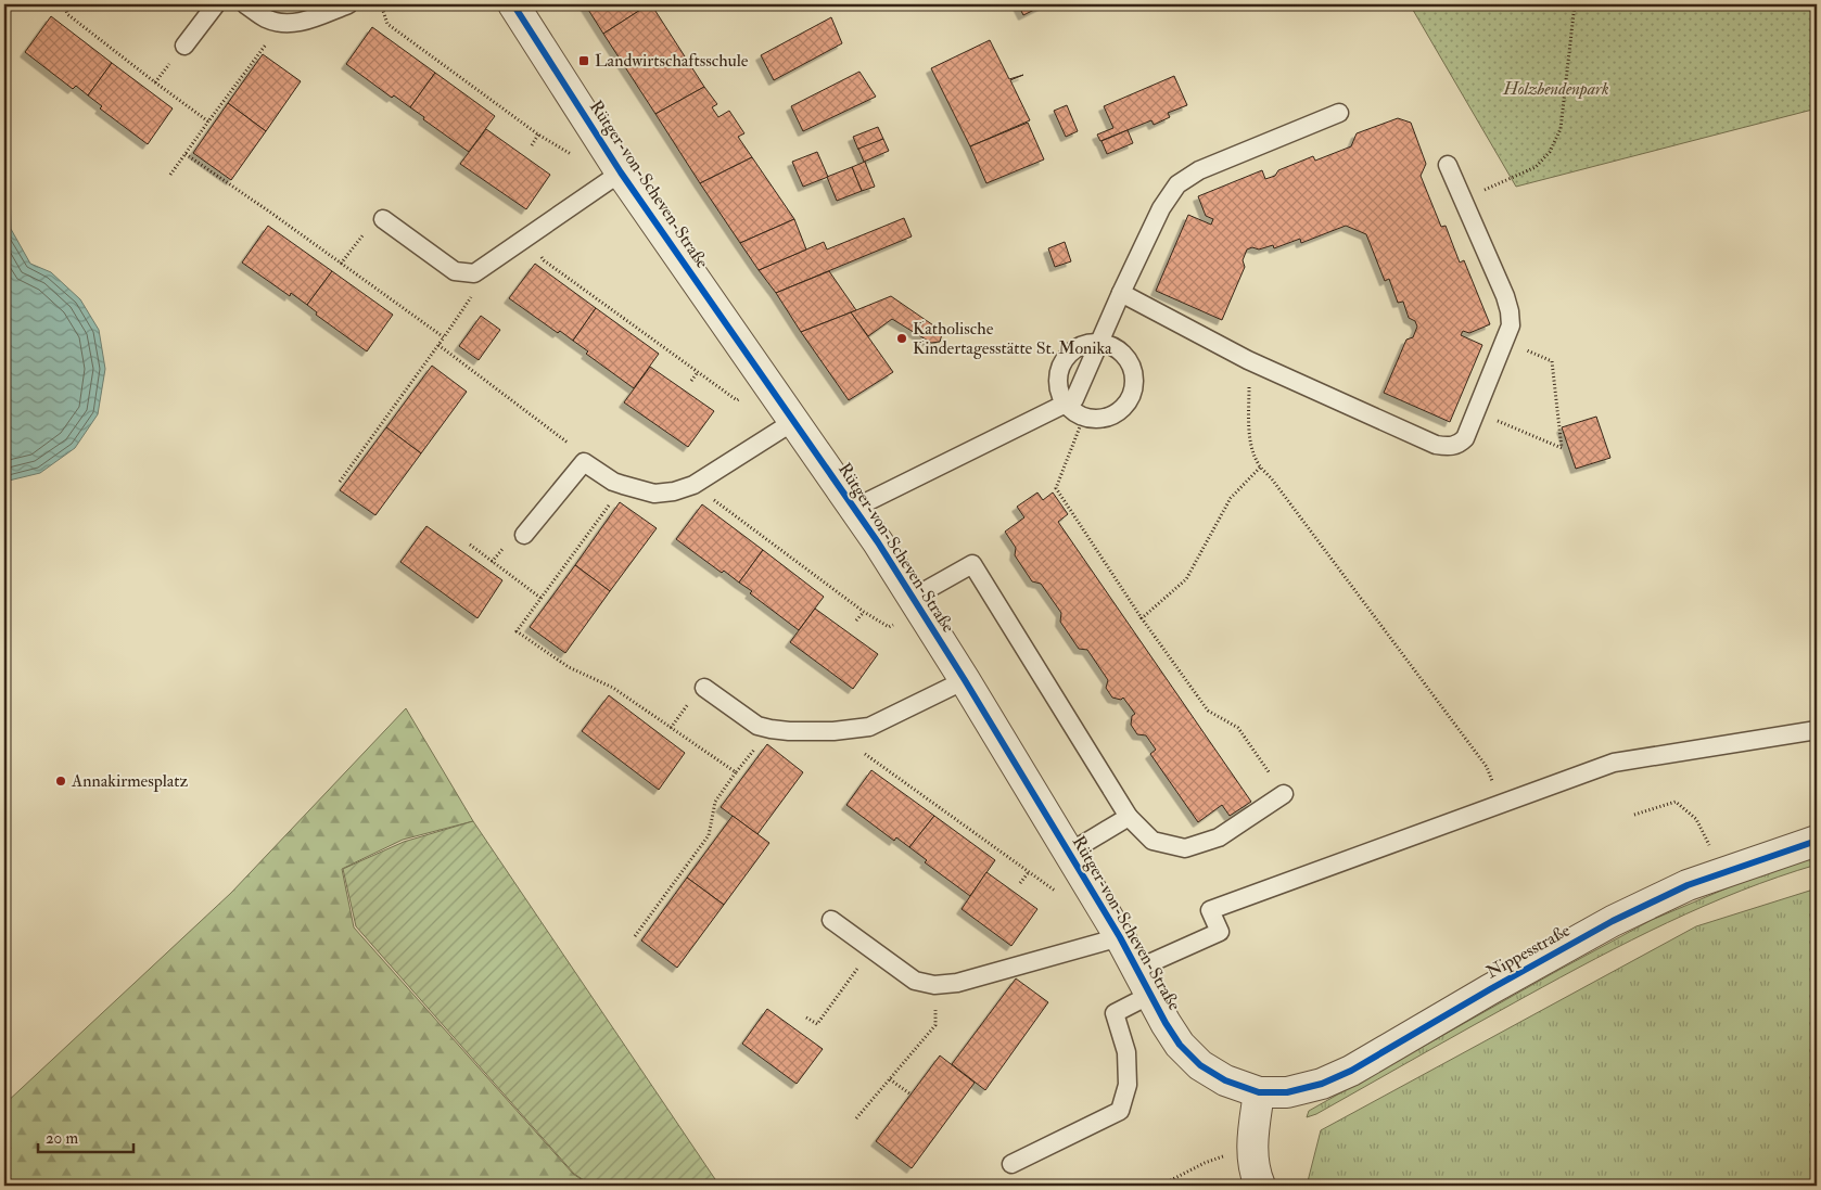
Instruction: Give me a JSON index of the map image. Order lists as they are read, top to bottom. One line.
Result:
{"streets":{"street":["Rütger-von-Scheven-Straße","Nippesstraße"]},"crossings":[["Rütger-von-Scheven-Straße","Nippesstraße"]],"parks":["Holzbendenpark"],"places":{"transit":["Landwirtschaftsschule"],"other":["Katholische Kindertagesstätte St. Monika","Annakirmesplatz"]},"scale_bar":"20 m"}
